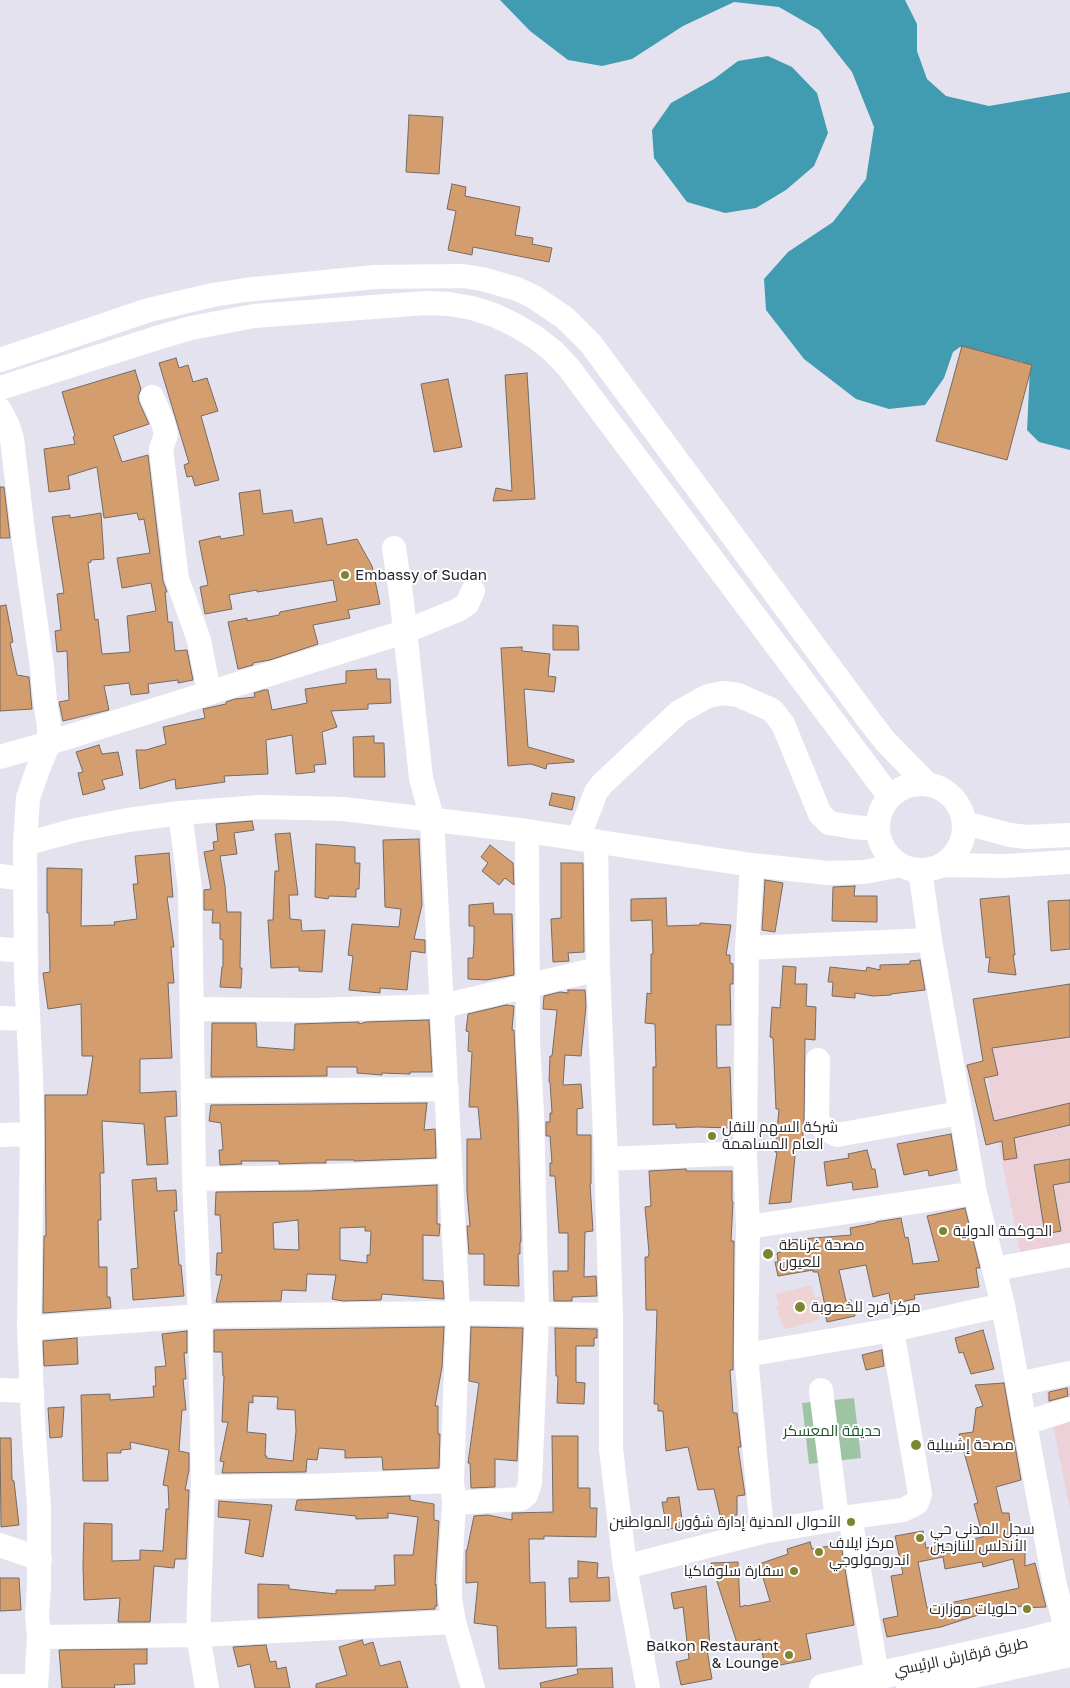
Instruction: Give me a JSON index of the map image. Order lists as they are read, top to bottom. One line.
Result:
{"streets":{"main road":["طريق قرقارش الرئيسي"]},"parks":["حديقة المعسكر"],"places":["Embassy of Sudan","شركة السهم للنقل العام المساهمة","الحوكمة الدولية","مصحة غرناطة للعيون","مركز فرح للخصوبة","مصحة إشبيلية","الأحوال المدنية إدارة شؤون المواطنين","سجل المدني حي الأندلس للنازحين","مركز ايلاف اندرومولوجي","سفارة سلوفاكيا","حلويات موزارت","Balkon Restaurant & Lounge"]}
